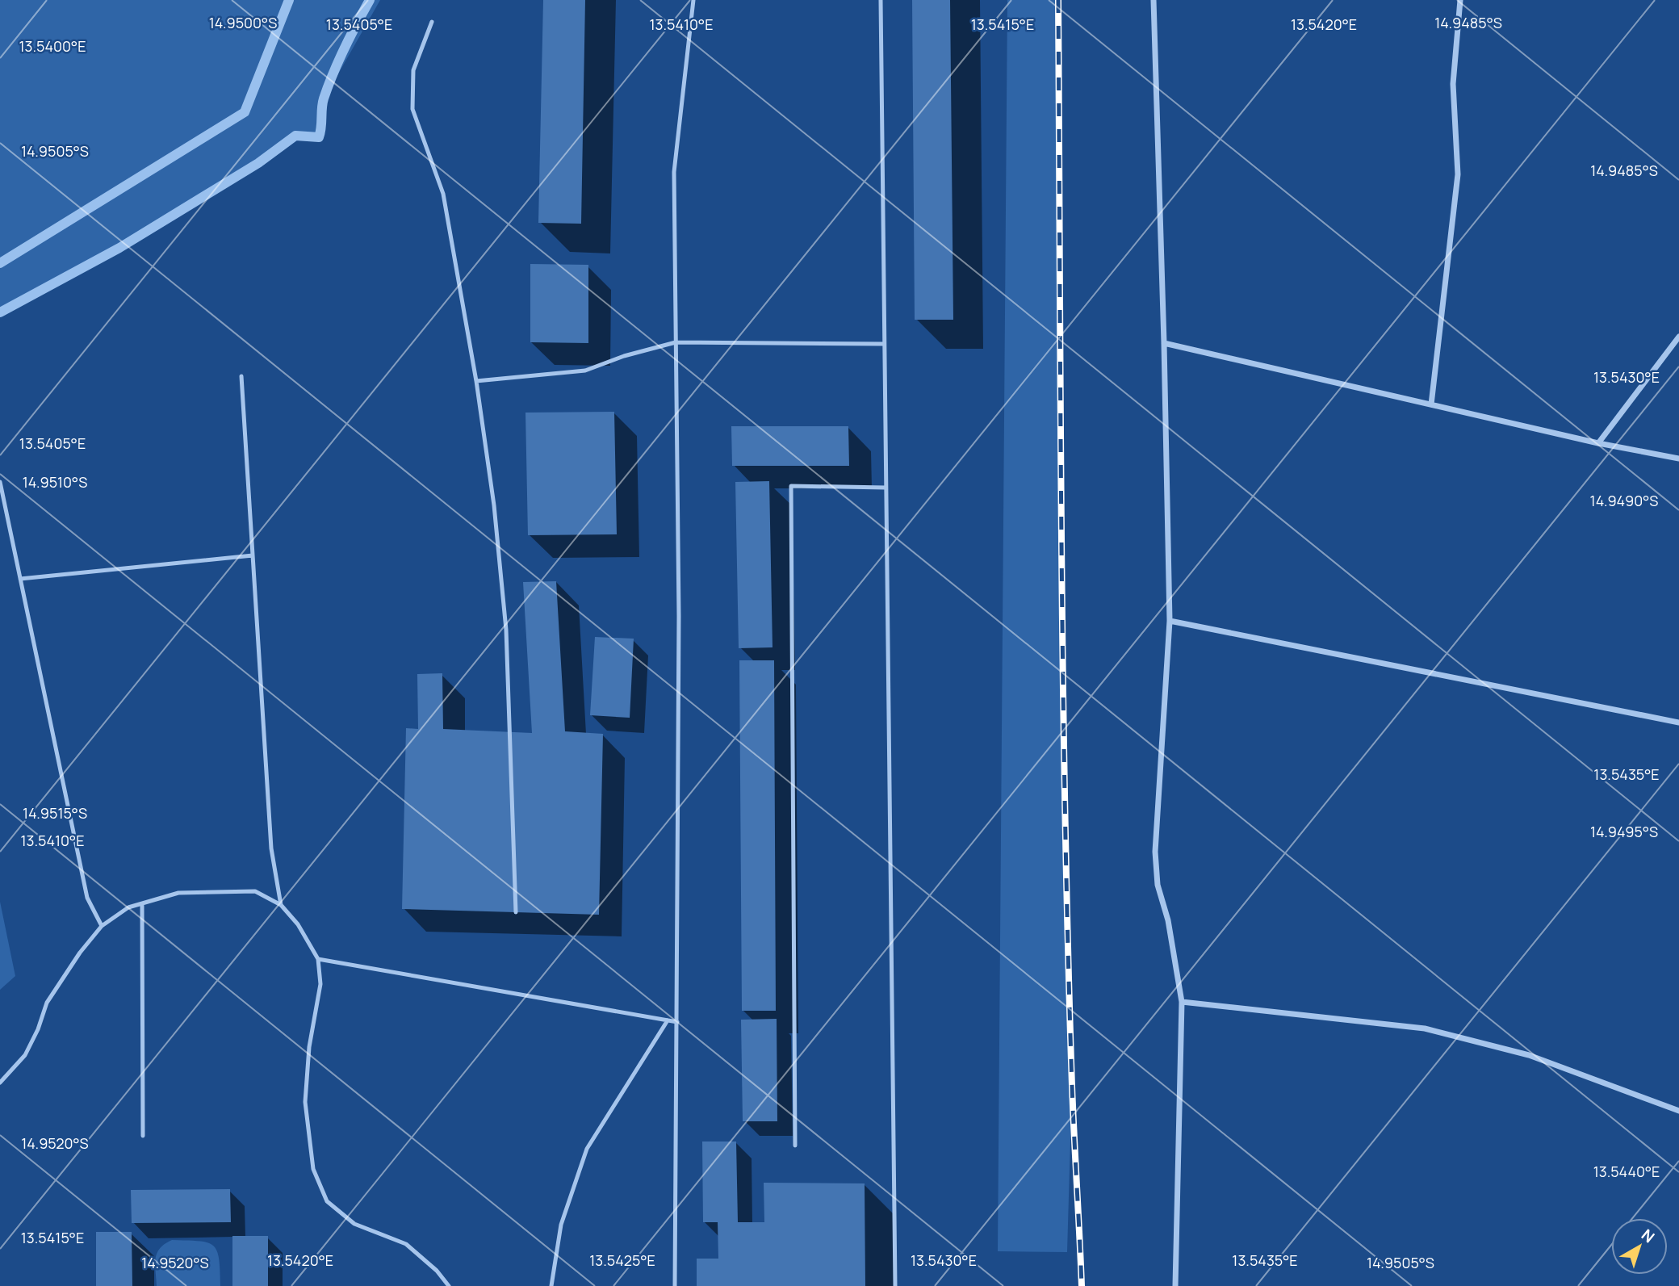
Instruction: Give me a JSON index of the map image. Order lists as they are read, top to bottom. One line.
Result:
{"north":"top right","coordinates":["14.9500°S","14.9485°S","13.5410°E","13.5420°E","13.5405°E","13.5415°E","13.5400°E","14.9505°S","13.5430°E","14.9510°S","14.9490°S","13.5435°E","14.9515°S","14.9495°S","14.9520°S","13.5440°E","13.5425°E"]}
